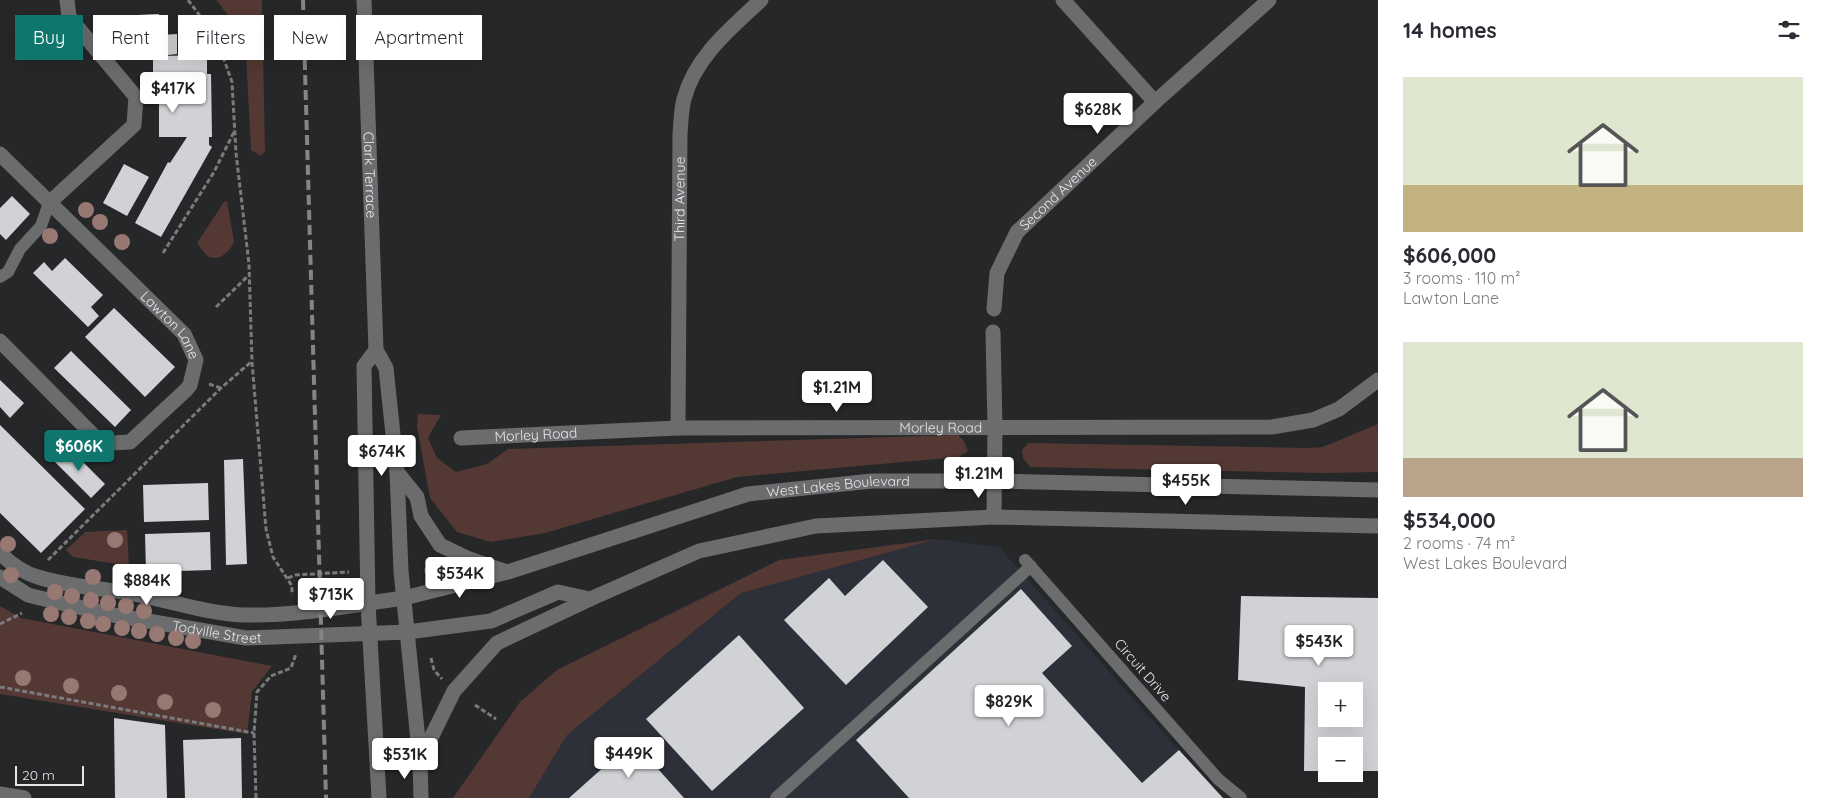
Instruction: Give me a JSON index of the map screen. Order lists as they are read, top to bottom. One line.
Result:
{"streets":{"street":["Clark Terrace","Second Avenue","Third Avenue","Lawton Lane","Morley Road","West Lakes Boulevard","Todville Street"],"lane":["Circuit Drive"]},"crossings":[["Clark Terrace","West Lakes Boulevard"],["Third Avenue","Morley Road"],["West Lakes Boulevard","Todville Street"]],"scale_bar":"20 m","page":{"heading":"14 homes","chip":["Buy","Rent","Filters","New","Apartment"],"list":[{"name":"$606,000","note":"3 rooms · 110 m² · Lawton Lane"},{"name":"$534,000","note":"2 rooms · 74 m² · West Lakes Boulevard"}],"price":["$417K","$628K","$1.21M","$606K","$674K","$1.21M","$455K","$534K","$884K","$713K","$543K","$829K","$449K","$531K"],"map_buttons":["+","−"],"scale":"20 m"}}
